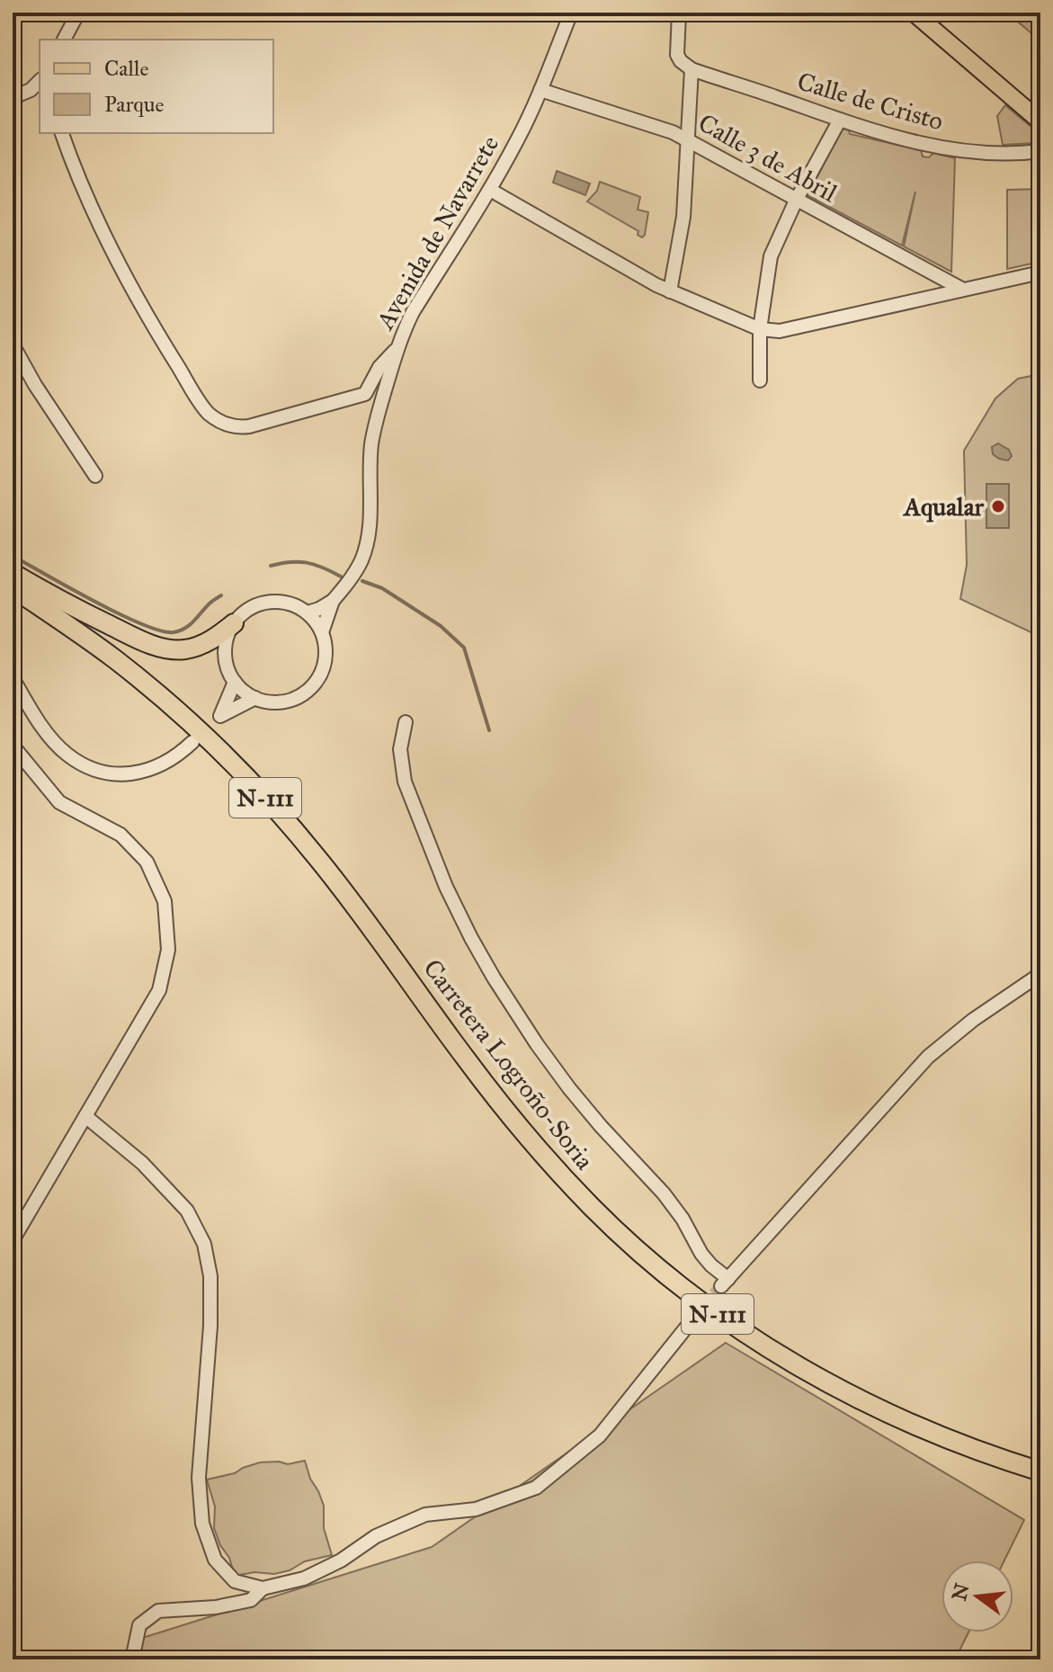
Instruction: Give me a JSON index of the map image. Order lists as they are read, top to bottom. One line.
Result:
{"streets":{"highway":["N-111","Carretera Logroño-Soria"],"street":["Calle de Cristo","Calle 3 de Abril","Avenida de Navarrete"]},"crossings":[["Calle 3 de Abril","Avenida de Navarrete"]],"places":["Aqualar"],"legend":["Calle","Parque"],"north":"left"}
